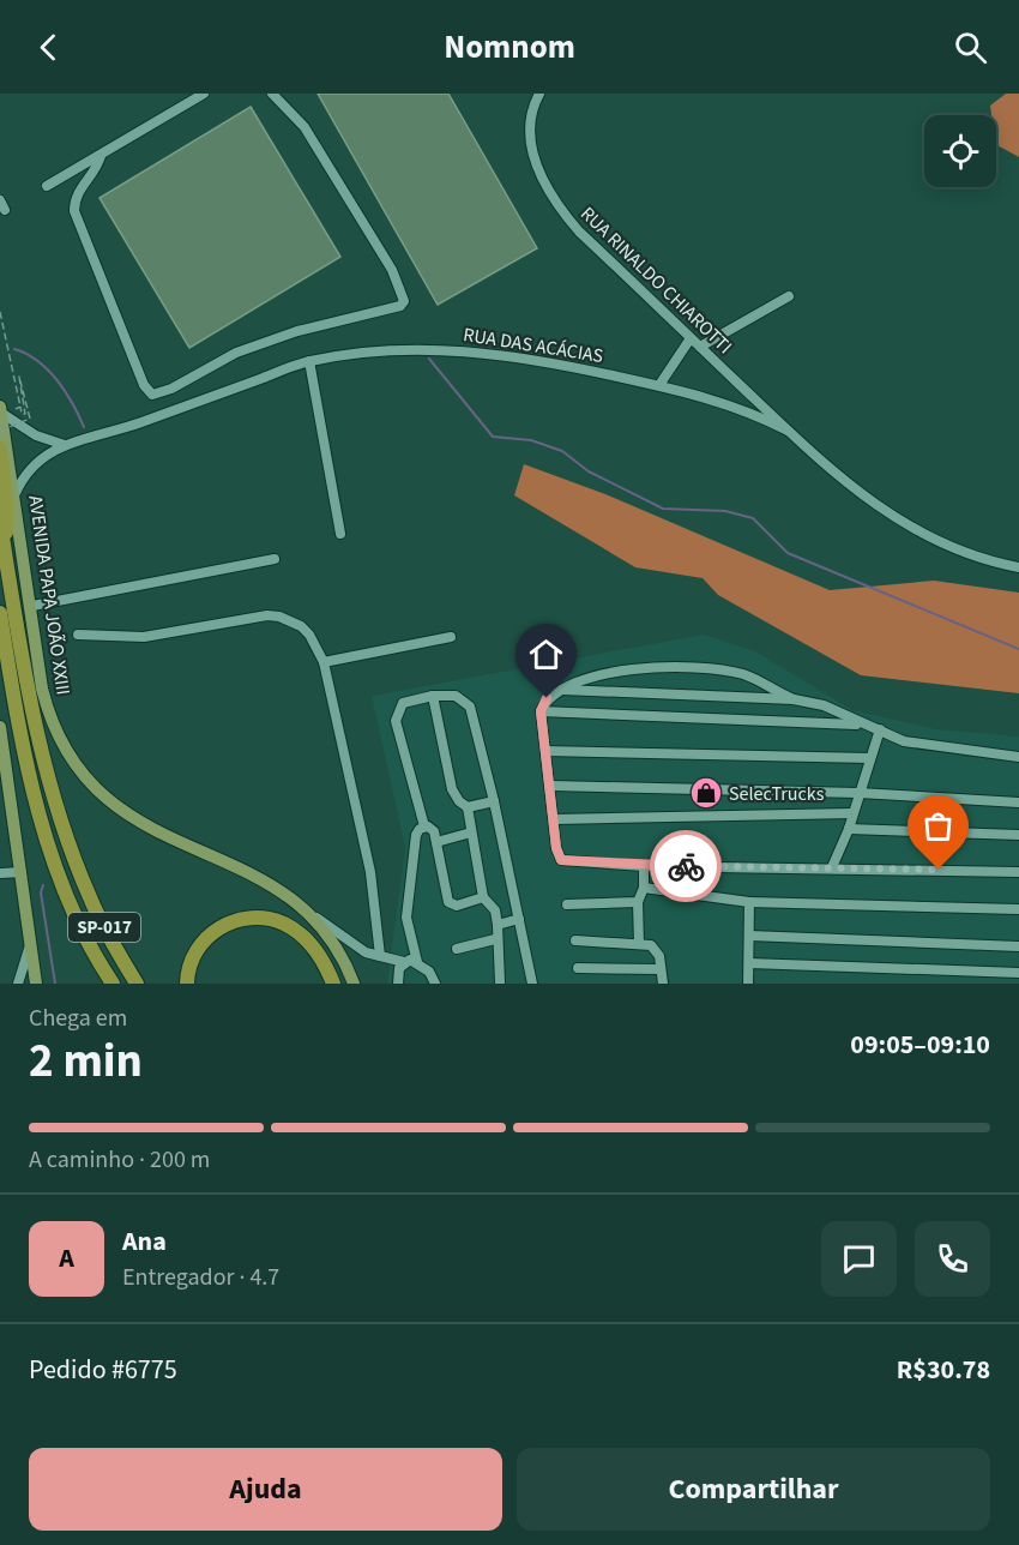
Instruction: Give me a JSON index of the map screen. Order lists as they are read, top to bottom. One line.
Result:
{"streets":{"highway":["AVENIDA PAPA JOÃO XXIII","SP-017"],"street":["RUA RINALDO CHIAROTTI","RUA DAS ACÁCIAS"]},"crossings":[["RUA RINALDO CHIAROTTI","RUA DAS ACÁCIAS"],["RUA DAS ACÁCIAS","AVENIDA PAPA JOÃO XXIII"]],"places":{"shop":["SelecTrucks"]},"page":{"header":"Nomnom","heading":["2 min","Chega em","09:05–09:10"],"panel":["Ana","Entregador · 4.7","Pedido #6775","R$30.78"],"bar":"A caminho · 200 m","round":"A","buttons":["Ajuda","Compartilhar"]}}
